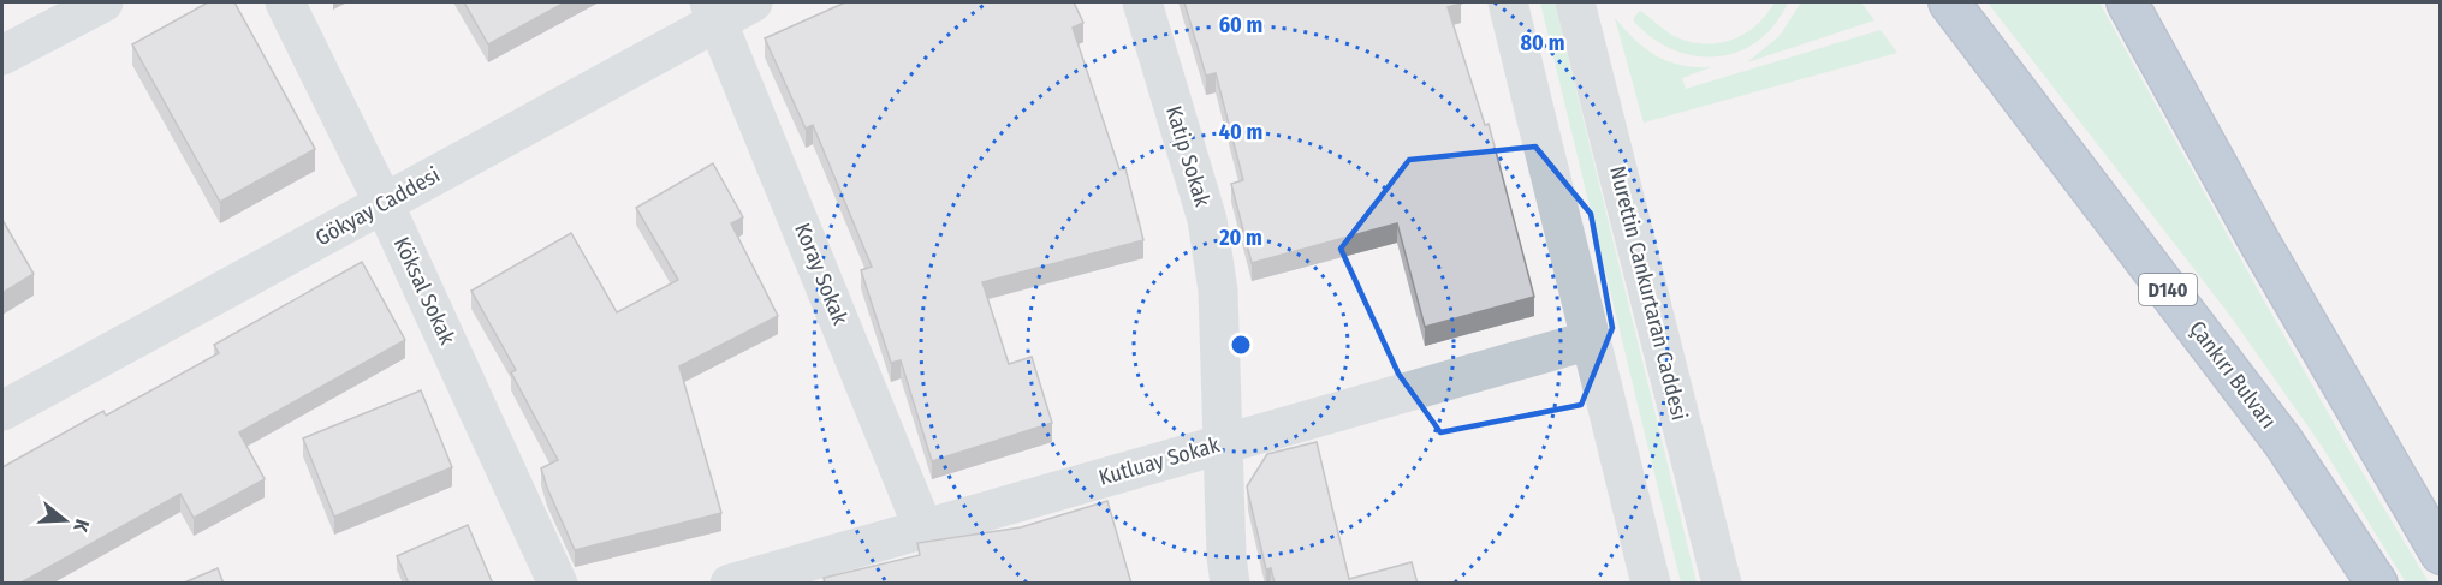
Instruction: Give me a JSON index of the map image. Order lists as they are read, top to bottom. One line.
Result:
{"streets":{"highway":["D140","Çankırı Bulvarı"],"street":["Katip Sokak","Gökyay Caddesi","Koray Sokak","Köksal Sokak","Nurettin Cankurtaran Caddesi","Kutluay Sokak"]},"crossings":[["Katip Sokak","Kutluay Sokak"],["Gökyay Caddesi","Koray Sokak"],["Gökyay Caddesi","Köksal Sokak"],["Koray Sokak","Kutluay Sokak"]],"north":"right","rings":["60 m","80 m","40 m","20 m"]}
